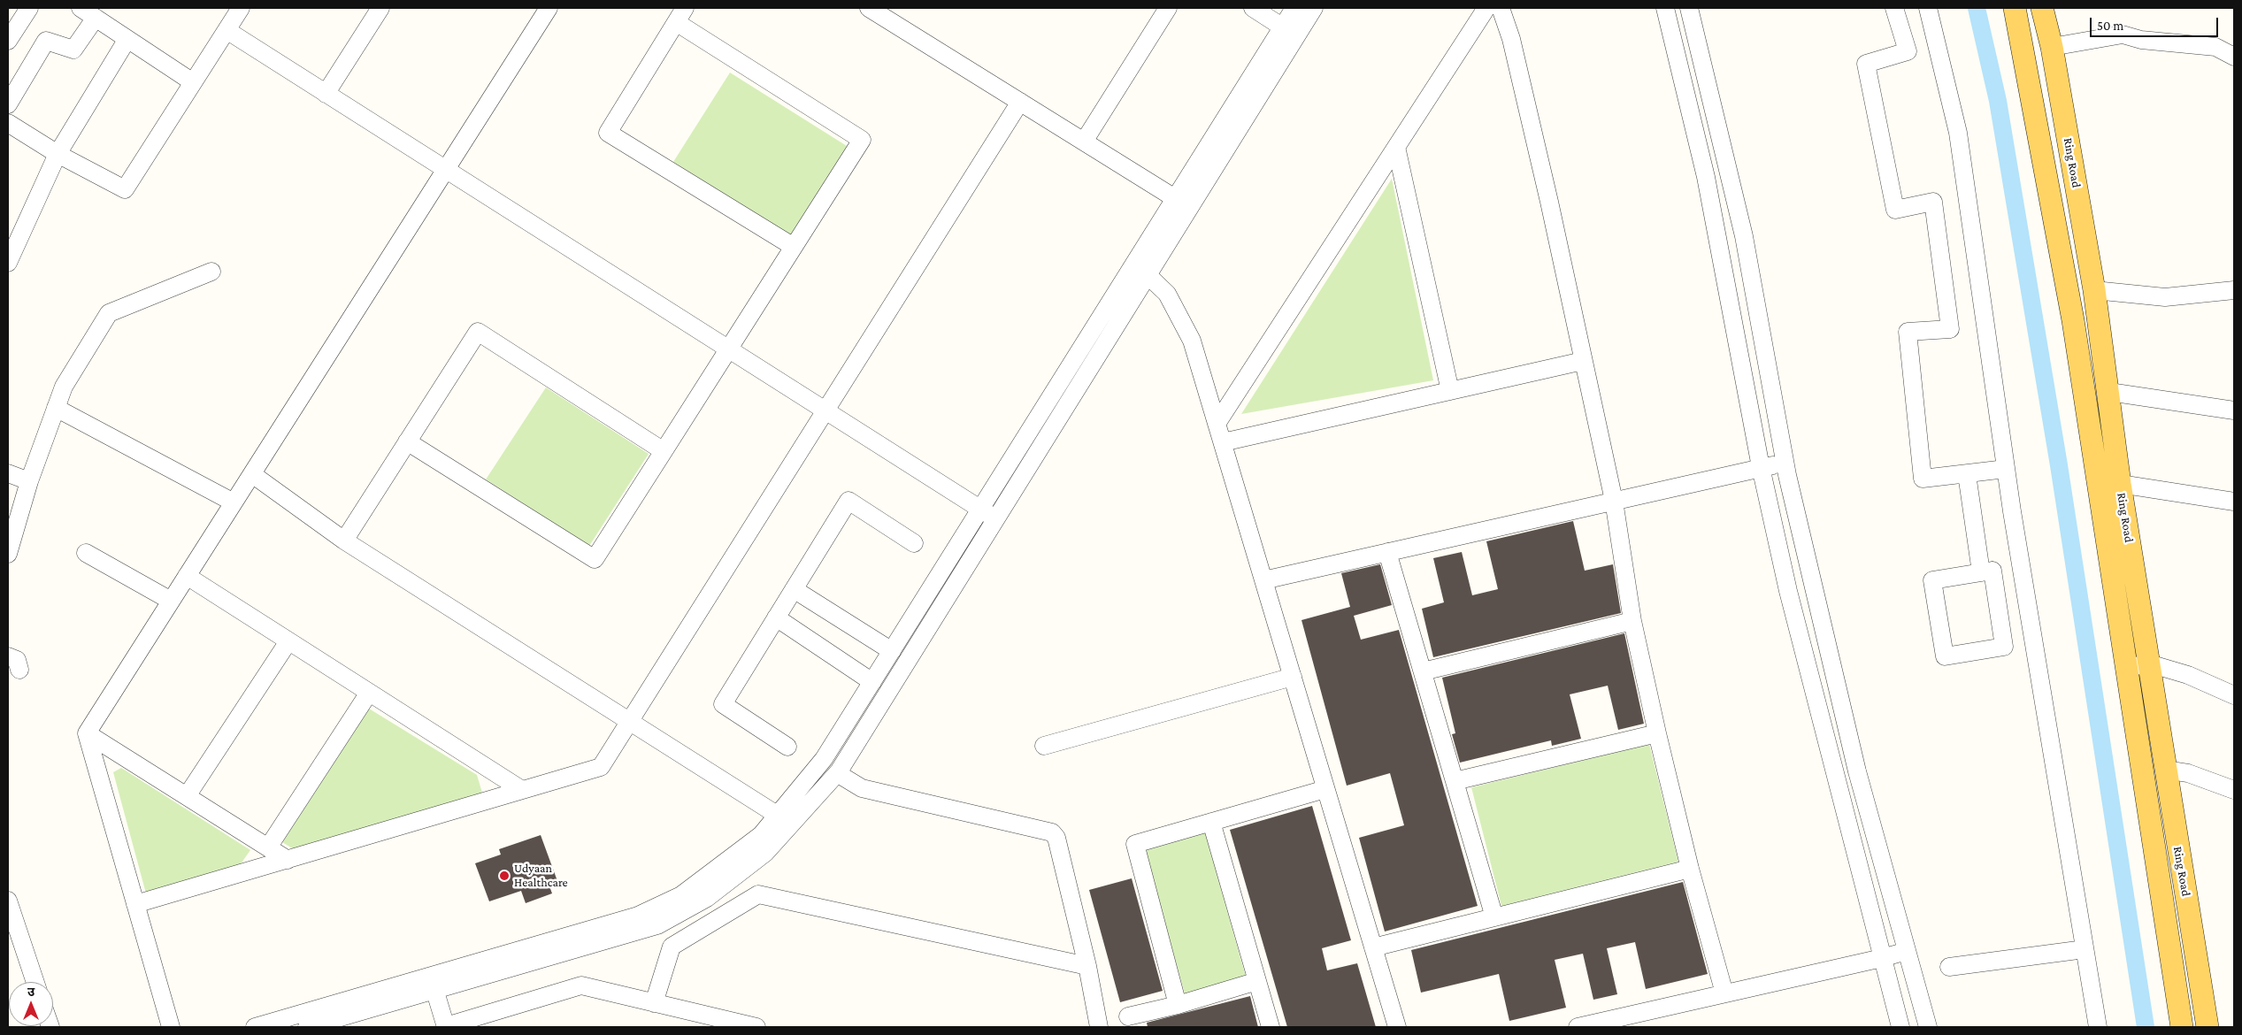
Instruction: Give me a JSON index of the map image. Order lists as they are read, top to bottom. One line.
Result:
{"streets":{"main road":["Ring Road"]},"places":["Udyaan Healthcare"],"scale_bar":"50 m","north":"top"}
